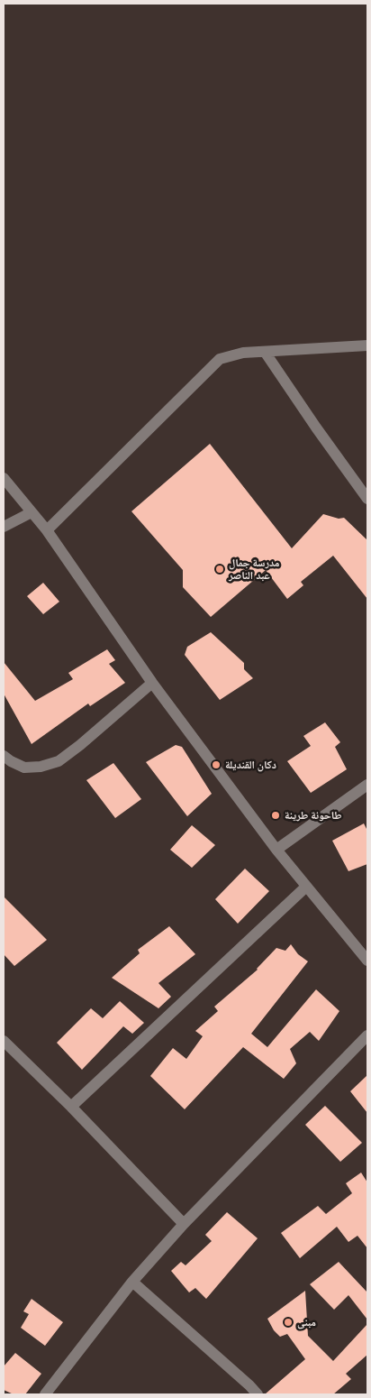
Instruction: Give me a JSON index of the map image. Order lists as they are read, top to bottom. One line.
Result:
{"places":["مدرسة جمال عبد الناصر","دكان القنديلة","طاحونة طرينة","مبنى"]}
